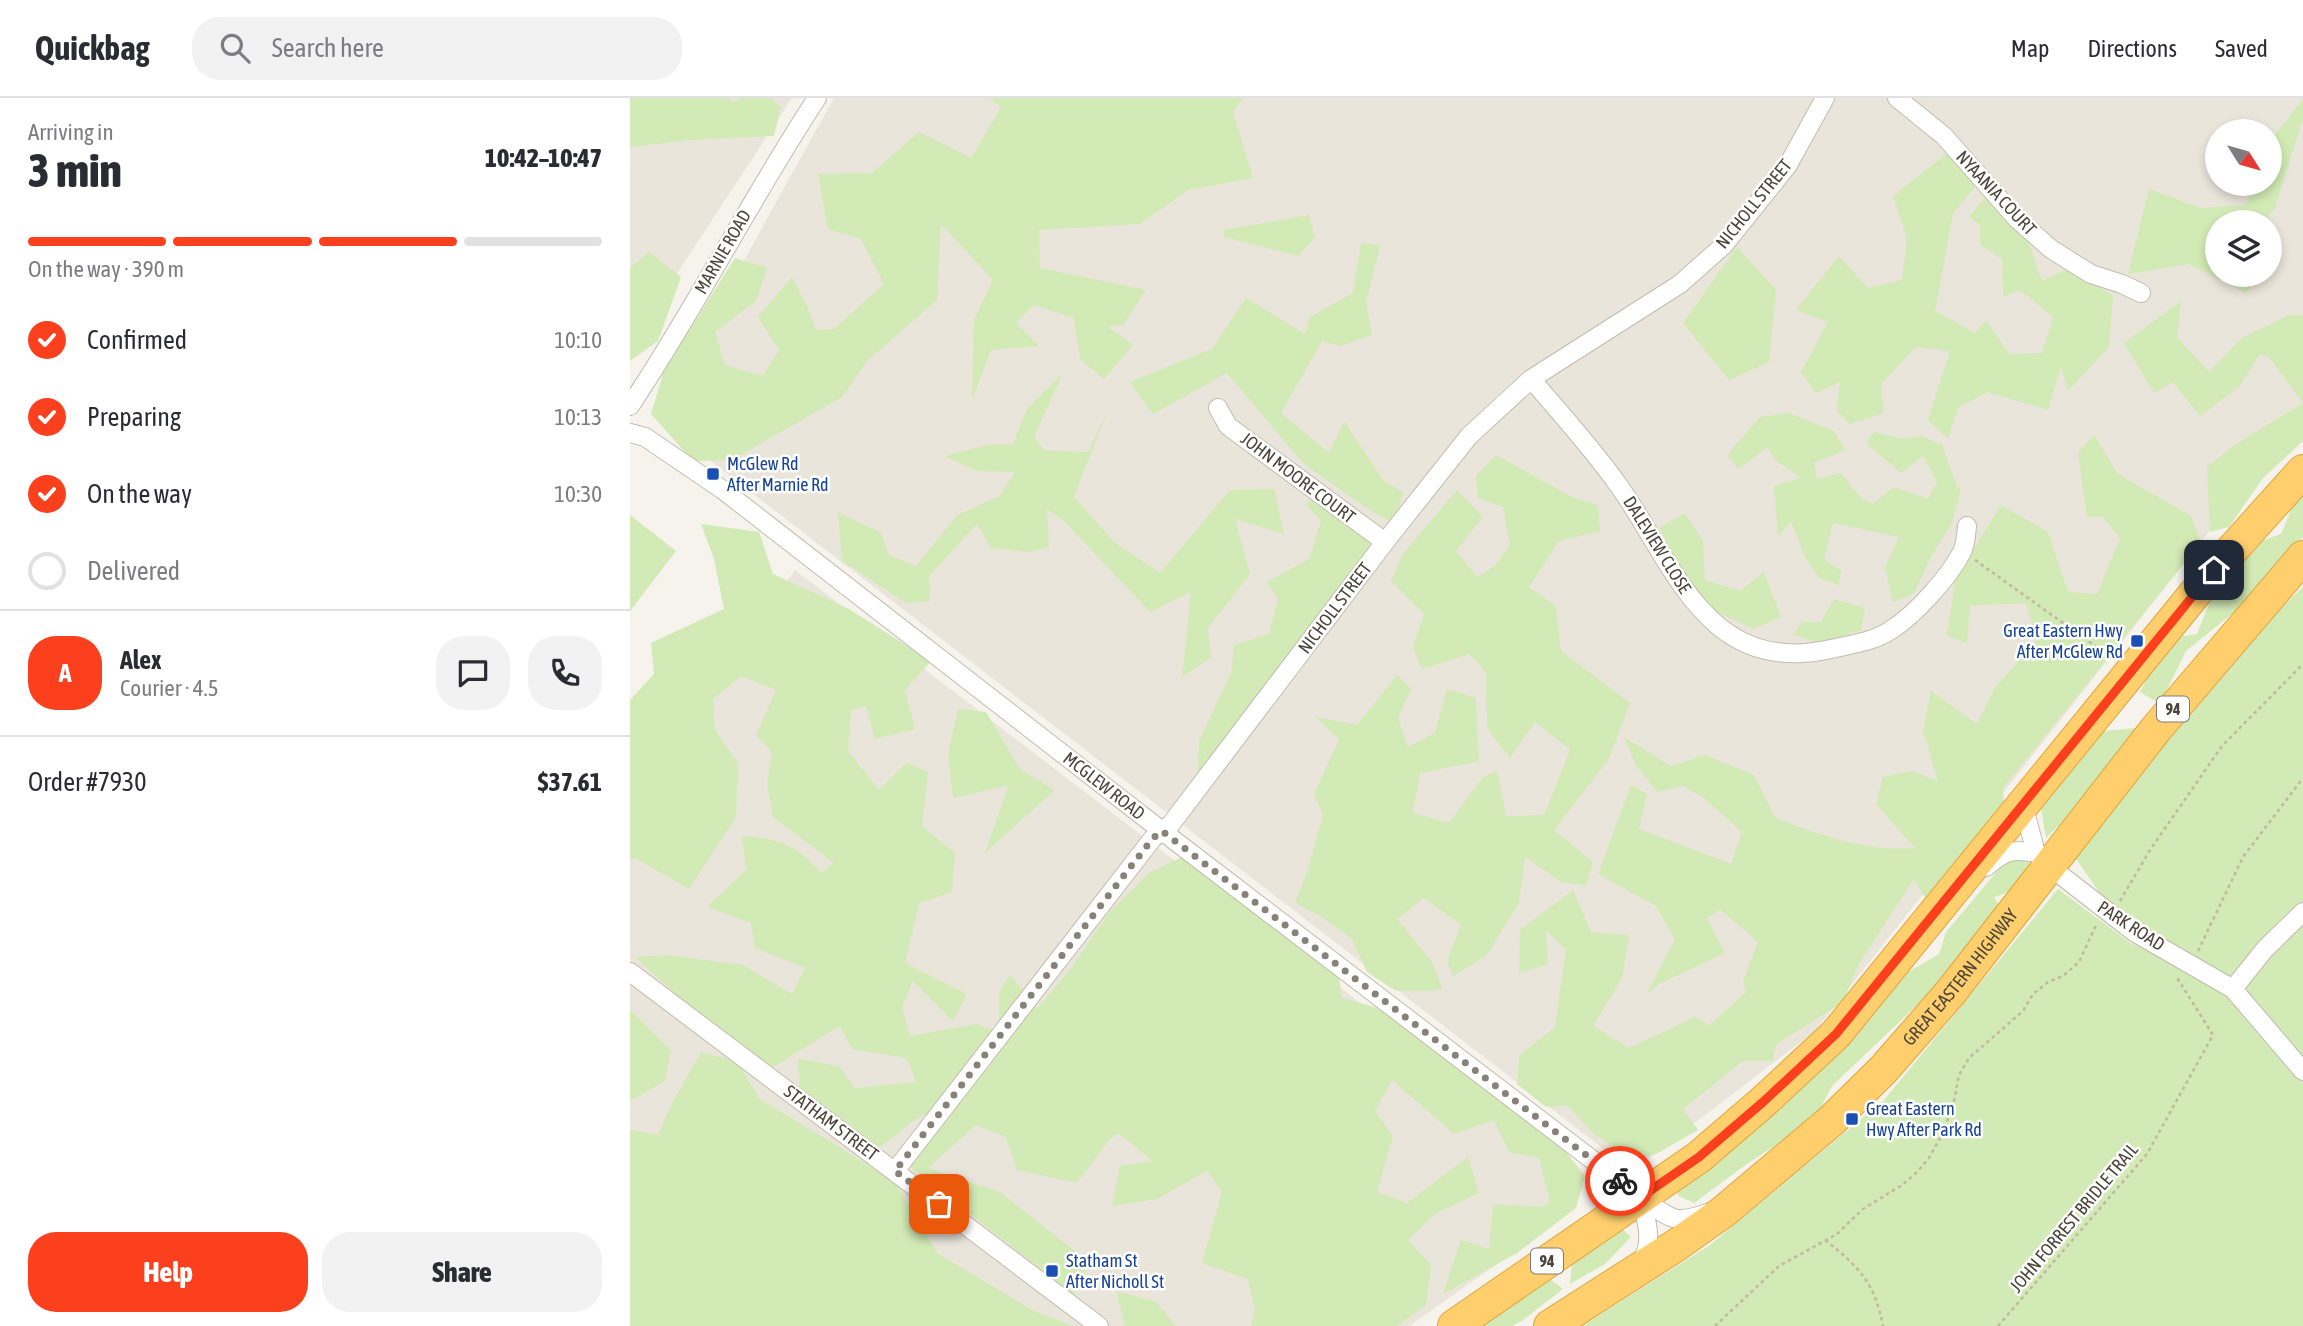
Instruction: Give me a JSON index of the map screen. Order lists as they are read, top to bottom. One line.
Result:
{"streets":{"highway":["94","GREAT EASTERN HIGHWAY"],"street":["NYAANIA COURT","NICHOLL STREET","MARNIE ROAD","JOHN MOORE COURT","DALEVIEW CLOSE","MCGLEW ROAD","PARK ROAD","STATHAM STREET"],"path":["JOHN FORREST BRIDLE TRAIL"]},"crossings":[["NICHOLL STREET","JOHN MOORE COURT"],["NICHOLL STREET","DALEVIEW CLOSE"],["NICHOLL STREET","MCGLEW ROAD"],["NICHOLL STREET","STATHAM STREET"],["94","MCGLEW ROAD"],["MCGLEW ROAD","GREAT EASTERN HIGHWAY"],["PARK ROAD","GREAT EASTERN HIGHWAY"],["PARK ROAD","JOHN FORREST BRIDLE TRAIL"]],"places":{"transit":["McGlew Rd After Marnie Rd","Great Eastern Hwy After McGlew Rd","Great Eastern Hwy After Park Rd","Statham St After Nicholl St"]},"north":"bottom right","page":{"header":"Quickbag","search":"Search here","nav":["Map","Directions","Saved"],"heading":["3 min","Arriving in","10:42–10:47"],"panel":["Alex","Courier · 4.5","Order #7930","$37.61"],"bar":"On the way · 390 m","list":[["Confirmed","10:10"],["Preparing","10:13"],["On the way","10:30"],"Delivered"],"round":"A","buttons":["Help","Share"]}}
